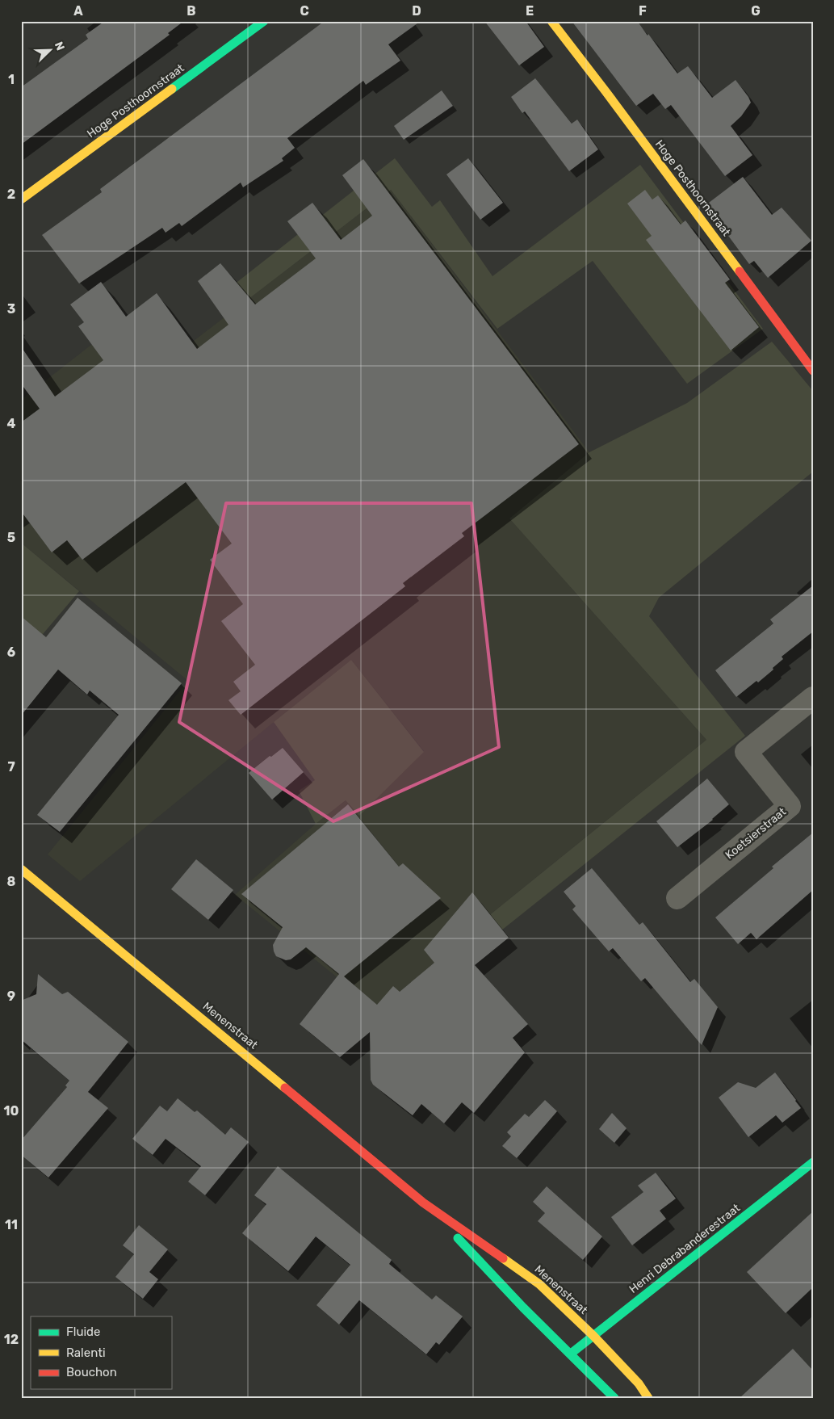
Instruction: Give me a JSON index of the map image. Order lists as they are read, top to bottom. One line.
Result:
{"streets":{"main road":["Hoge Posthoornstraat","Menenstraat","Henri Debrabanderestraat"],"street":["Koetsierstraat"]},"crossings":[["Menenstraat","Henri Debrabanderestraat"]],"legend":["Fluide","Ralenti","Bouchon"],"north":"top right","grid":{"columns":["A","B","C","D","E","F","G"],"rows":["1","2","3","4","5","6","7","8","9","10","11","12"]}}
